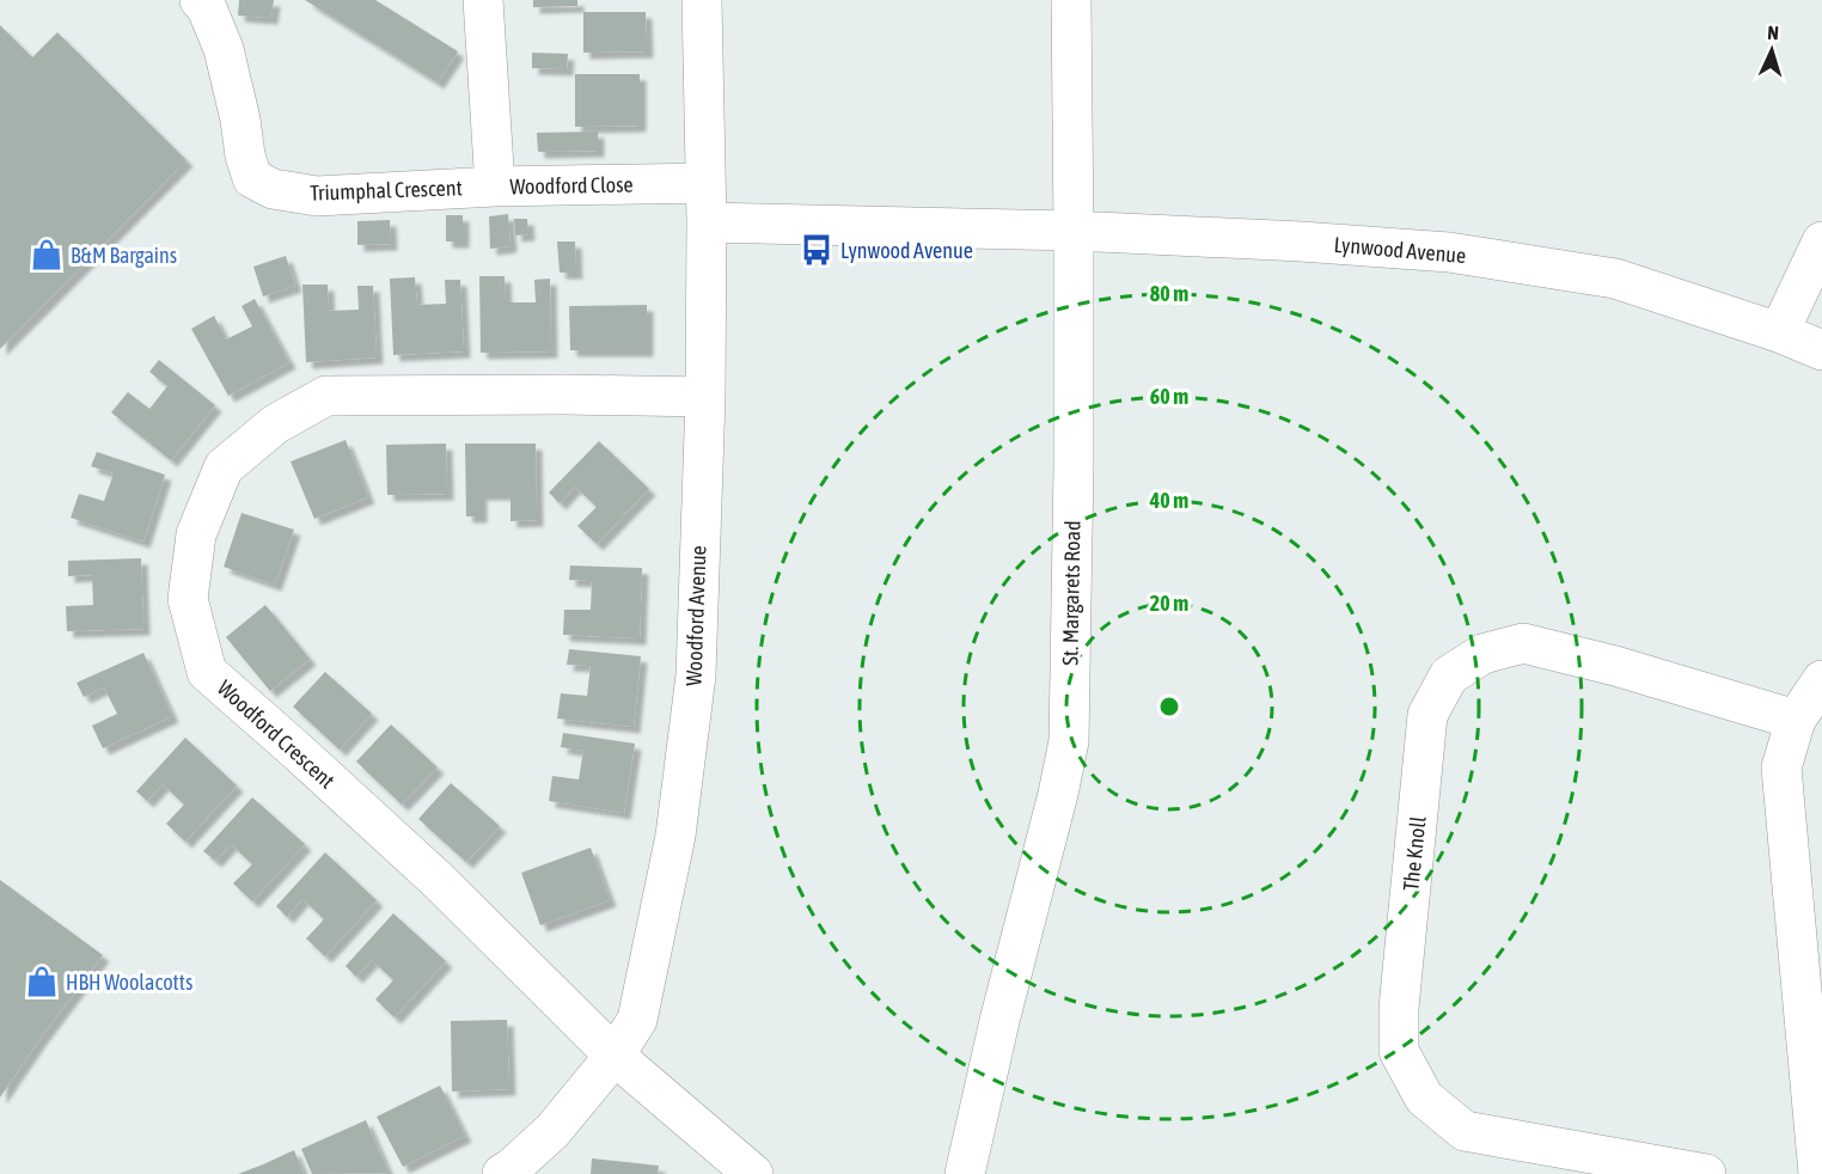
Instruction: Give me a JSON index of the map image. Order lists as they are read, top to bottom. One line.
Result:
{"streets":{"street":["Woodford Close","Triumphal Crescent","Lynwood Avenue","St. Margarets Road","Woodford Avenue","Woodford Crescent","The Knoll"]},"crossings":[["Woodford Close","Triumphal Crescent"],["Woodford Close","Woodford Avenue"],["Lynwood Avenue","St. Margarets Road"],["Lynwood Avenue","Woodford Avenue"],["Woodford Avenue","Woodford Crescent"]],"places":{"bus stop":["Lynwood Avenue"],"shop":["B&M Bargains","HBH Woolacotts"]},"north":"top","rings":["80 m","60 m","40 m","20 m"]}
